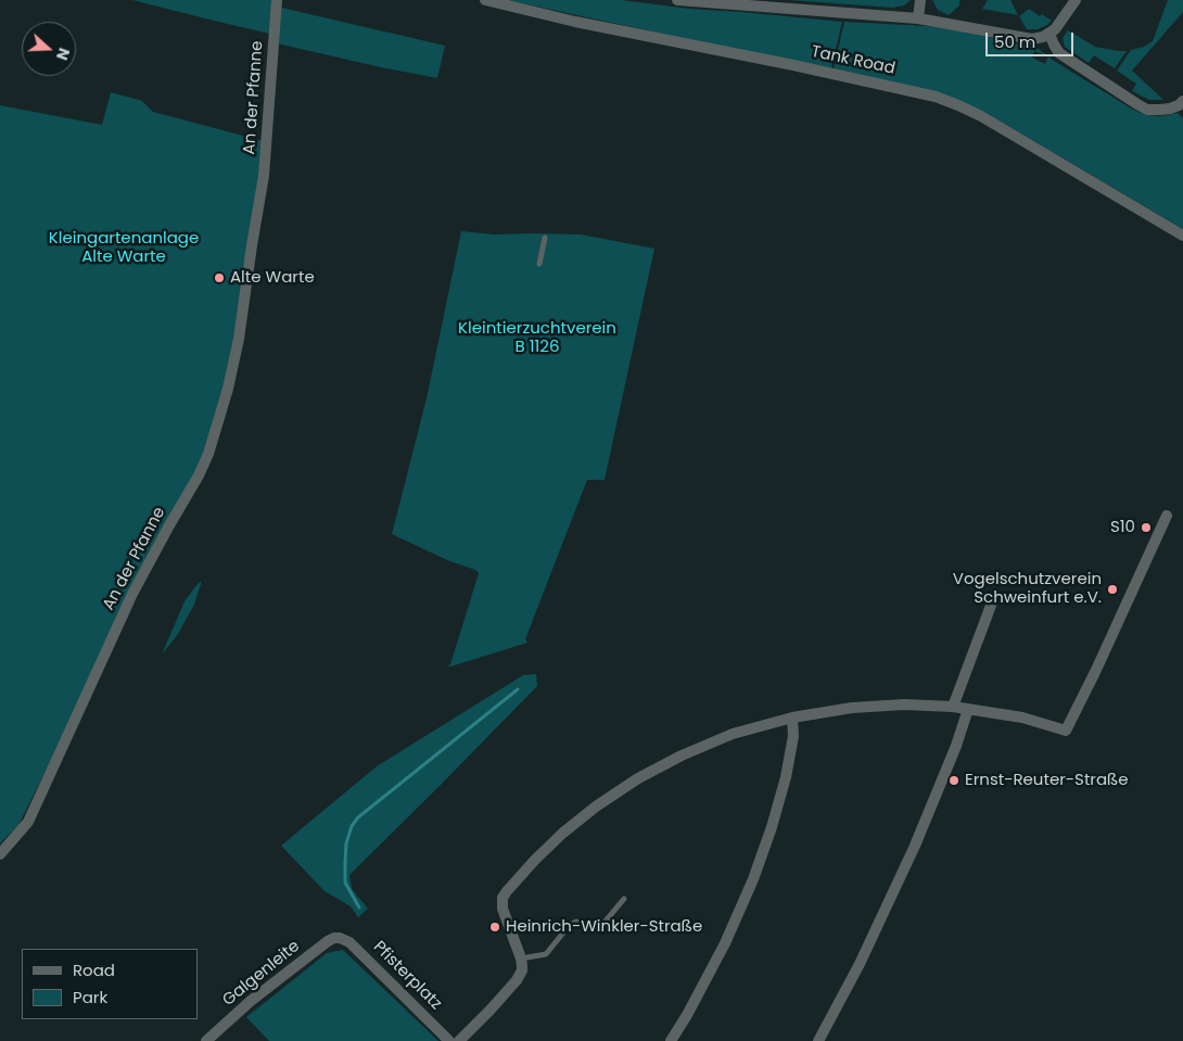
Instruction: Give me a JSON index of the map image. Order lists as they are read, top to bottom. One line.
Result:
{"streets":{"street":["Tank Road","An der Pfanne","Galgenleite","Pfisterplatz"]},"crossings":[["Galgenleite","Pfisterplatz"]],"parks":["Kleingartenanlage Alte Warte","Kleintierzuchtverein B 1126"],"places":["Alte Warte","S10","Vogelschutzverein Schweinfurt e.V.","Ernst-Reuter-Straße","Heinrich-Winkler-Straße"],"legend":["Road","Park"],"scale_bar":"50 m","north":"right"}
